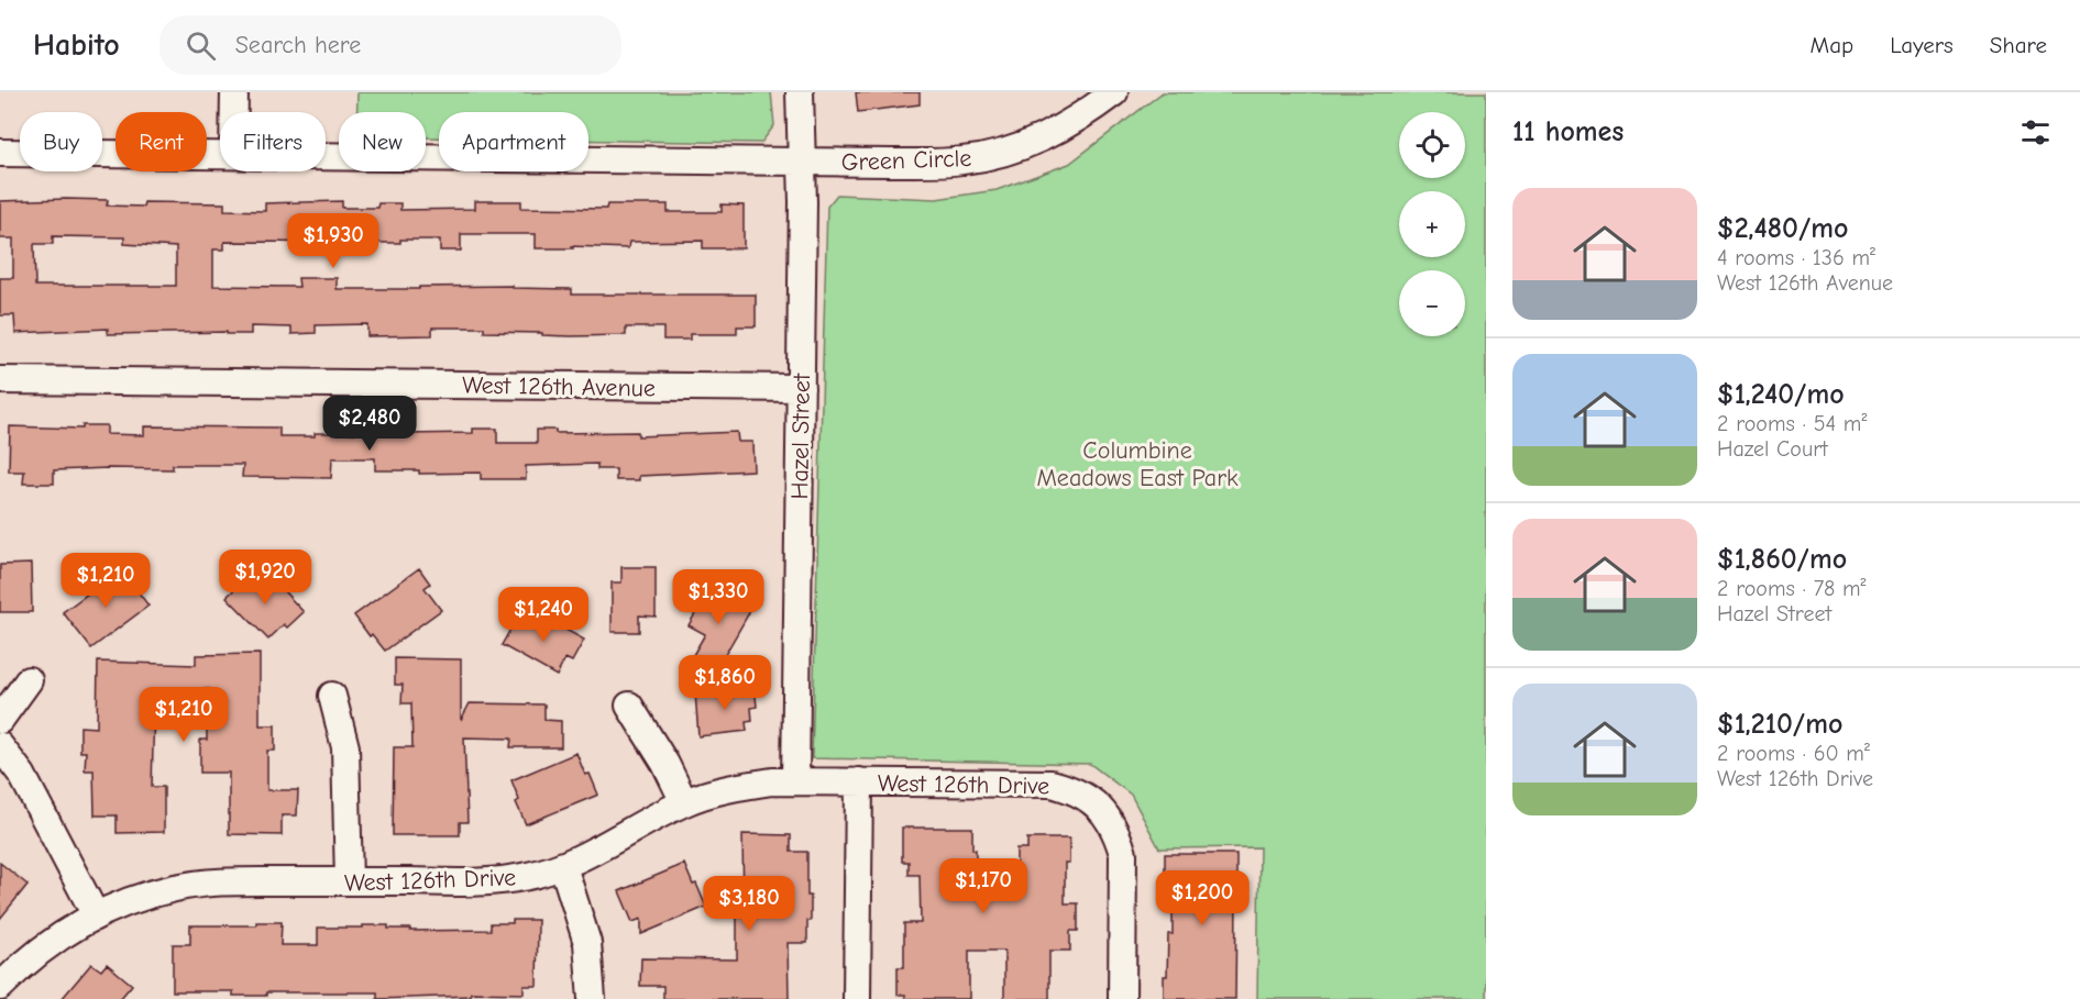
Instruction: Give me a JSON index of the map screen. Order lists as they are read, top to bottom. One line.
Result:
{"streets":{"street":["Green Circle","West 126th Avenue","Hazel Street","West 126th Drive"]},"crossings":[["Green Circle","Hazel Street"],["West 126th Avenue","Hazel Street"],["Hazel Street","West 126th Drive"]],"parks":["Columbine Meadows East Park"],"page":{"header":"Habito","search":"Search here","nav":["Map","Layers","Share"],"heading":"11 homes","map_buttons":["+","−"],"chip":["Buy","Rent","Filters","New","Apartment"],"list":[{"name":"$2,480/mo","note":"4 rooms · 136 m² · West 126th Avenue"},{"name":"$1,240/mo","note":"2 rooms · 54 m² · Hazel Court"},{"name":"$1,860/mo","note":"2 rooms · 78 m² · Hazel Street"},{"name":"$1,210/mo","note":"2 rooms · 60 m² · West 126th Drive"}],"price":["$1,930","$2,480","$1,920","$1,210","$1,330","$1,240","$1,860","$1,210","$1,170","$1,200","$3,180"]}}
